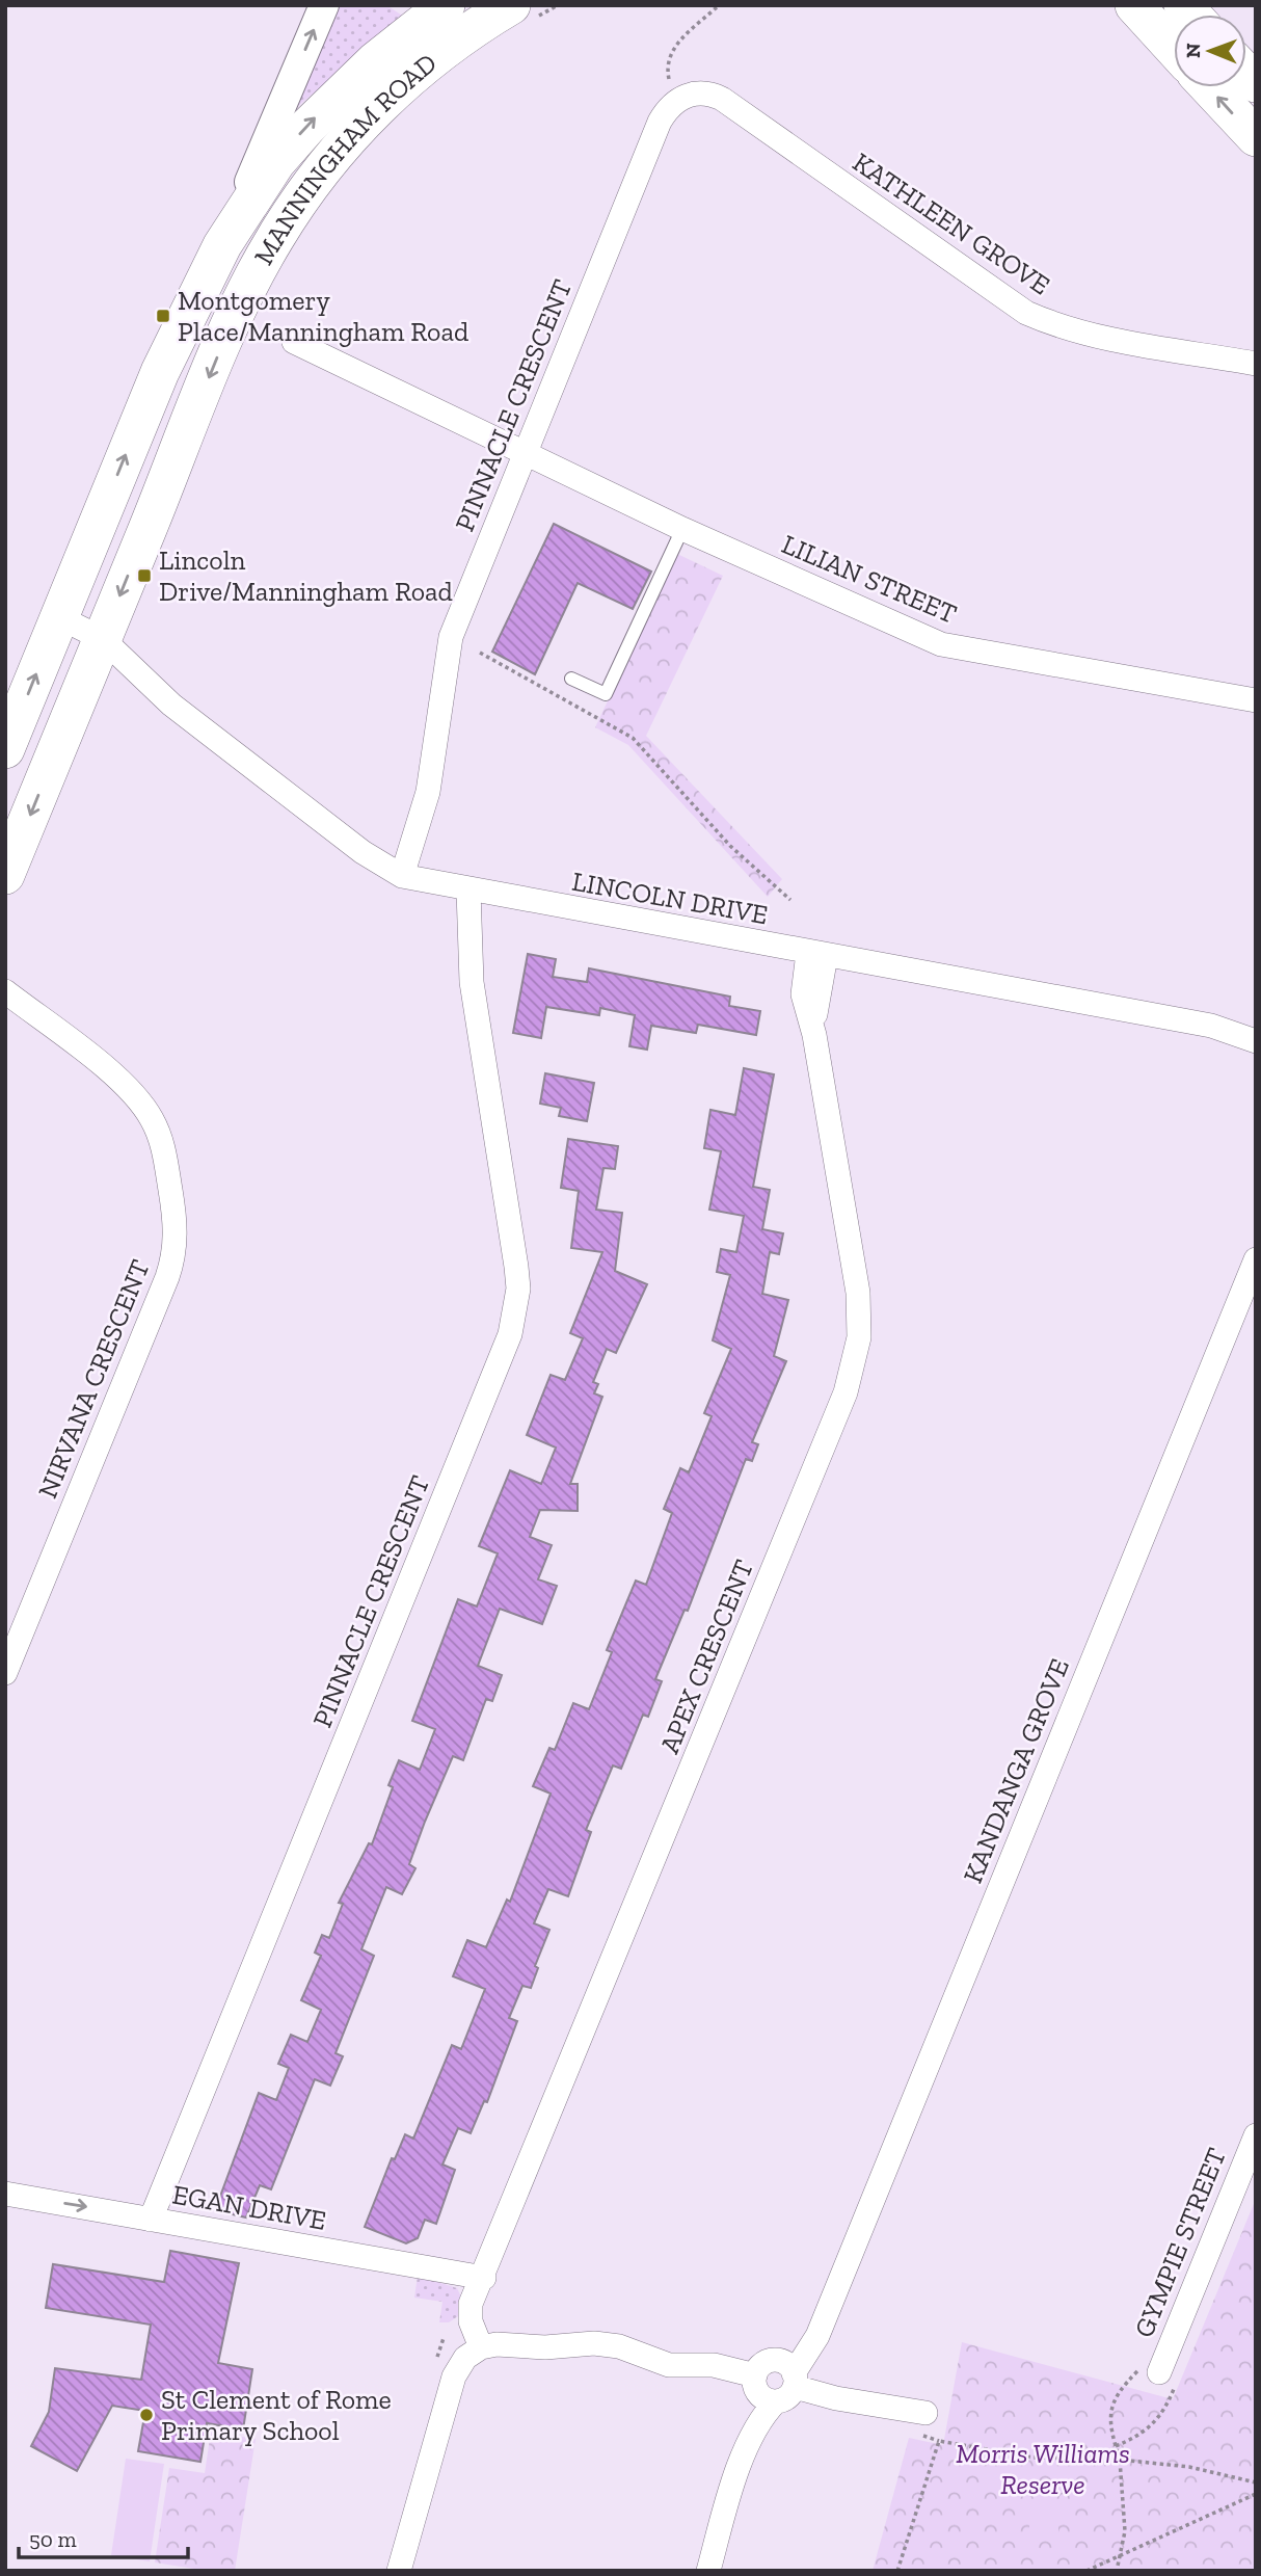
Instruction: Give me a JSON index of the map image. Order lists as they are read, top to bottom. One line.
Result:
{"streets":{"main road":["MANNINGHAM ROAD"],"street":["KATHLEEN GROVE","PINNACLE CRESCENT","LILIAN STREET","LINCOLN DRIVE","NIRVANA CRESCENT","APEX CRESCENT","KANDANGA GROVE","EGAN DRIVE","GYMPIE STREET"]},"crossings":[["MANNINGHAM ROAD","LINCOLN DRIVE"],["KATHLEEN GROVE","PINNACLE CRESCENT"],["PINNACLE CRESCENT","LILIAN STREET"],["PINNACLE CRESCENT","LINCOLN DRIVE"],["PINNACLE CRESCENT","EGAN DRIVE"],["LINCOLN DRIVE","APEX CRESCENT"],["APEX CRESCENT","EGAN DRIVE"]],"parks":["Morris Williams Reserve"],"places":{"transit":["Montgomery Place/Manningham Road","Lincoln Drive/Manningham Road"],"other":["St Clement of Rome Primary School"]},"scale_bar":"50 m","north":"left"}
